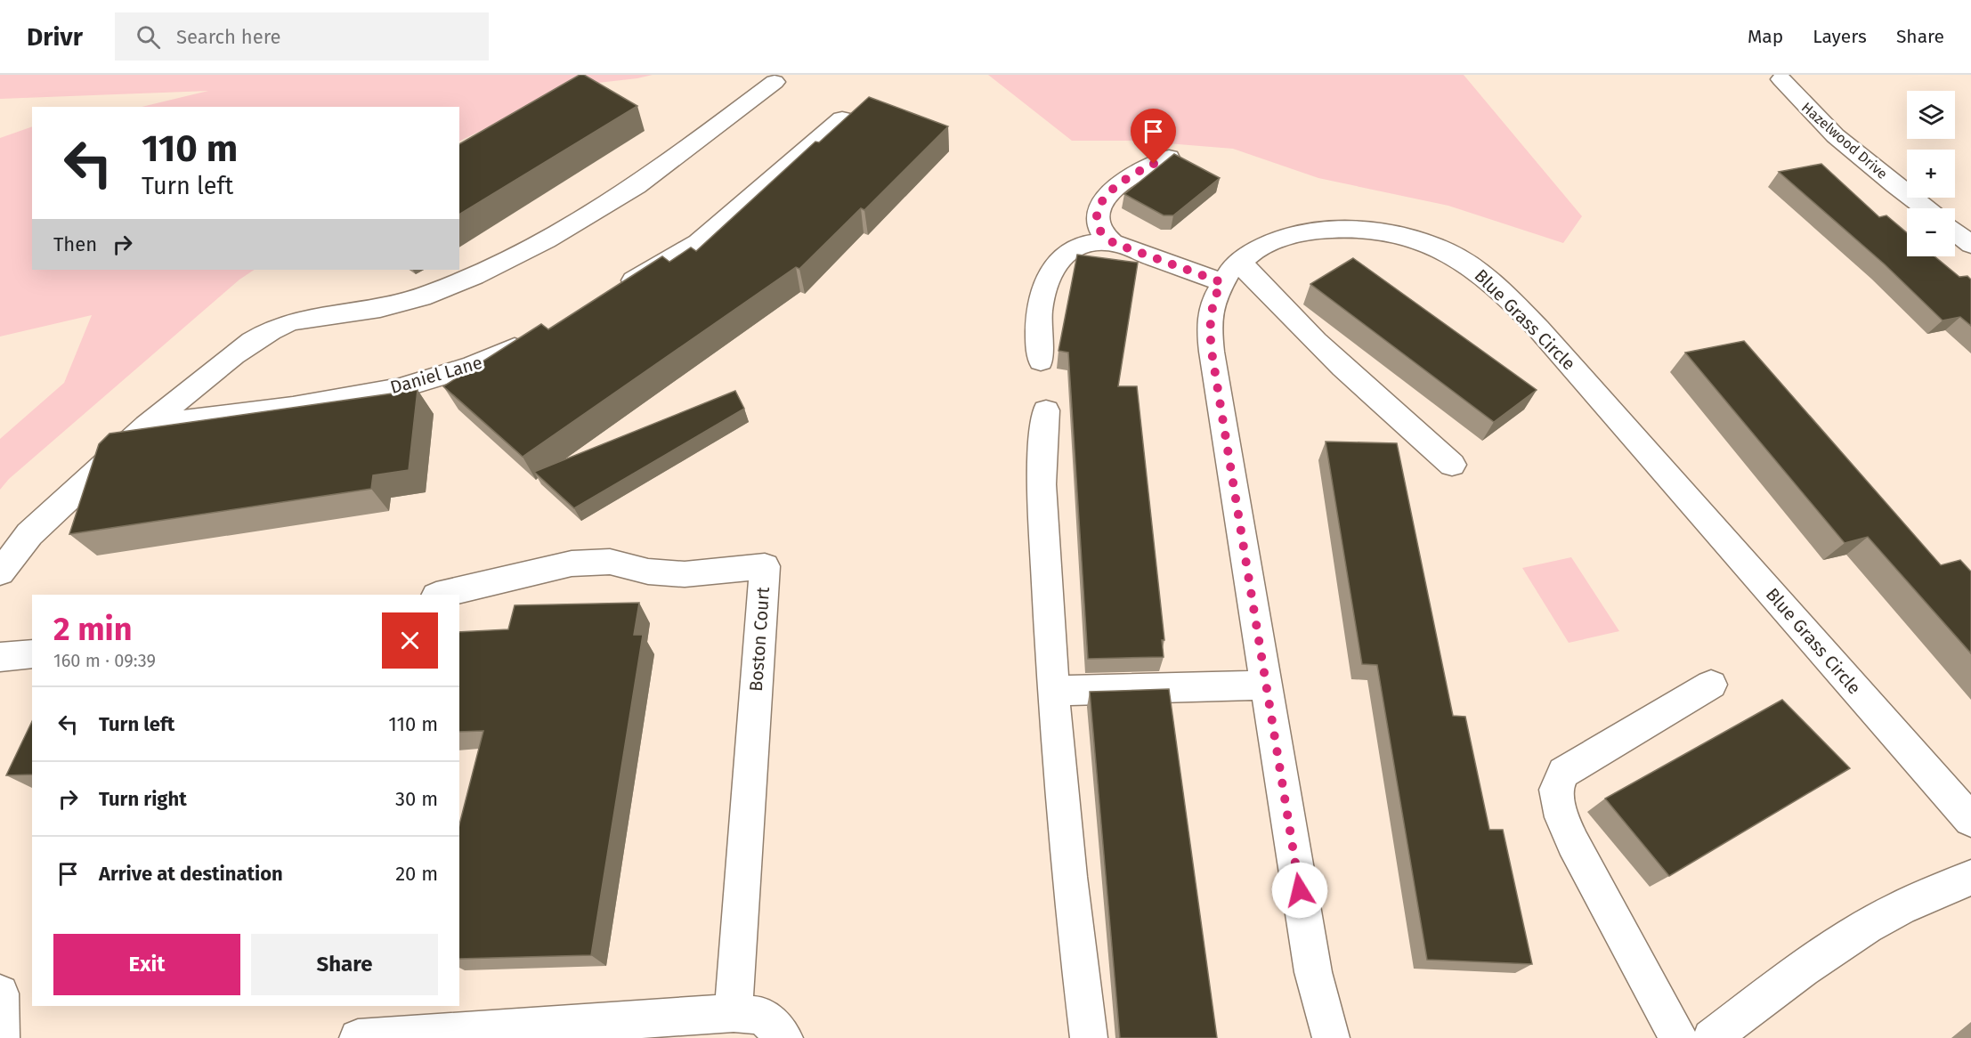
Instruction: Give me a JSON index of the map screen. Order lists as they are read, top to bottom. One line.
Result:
{"streets":{"street":["Hazelwood Drive","Blue Grass Circle","Daniel Lane","Boston Court"]},"page":{"header":"Drivr","search":"Search here","nav":["Map","Layers","Share"],"map_buttons":["+","−"],"turn":["110 m","Turn left"],"then":"Then","heading":["2 min","160 m · 09:39"],"list":[{"name":"Turn left","value":"110 m"},{"name":"Turn right","value":"30 m"},{"name":"Arrive at destination","value":"20 m"}],"buttons":["Exit","Share"]}}
